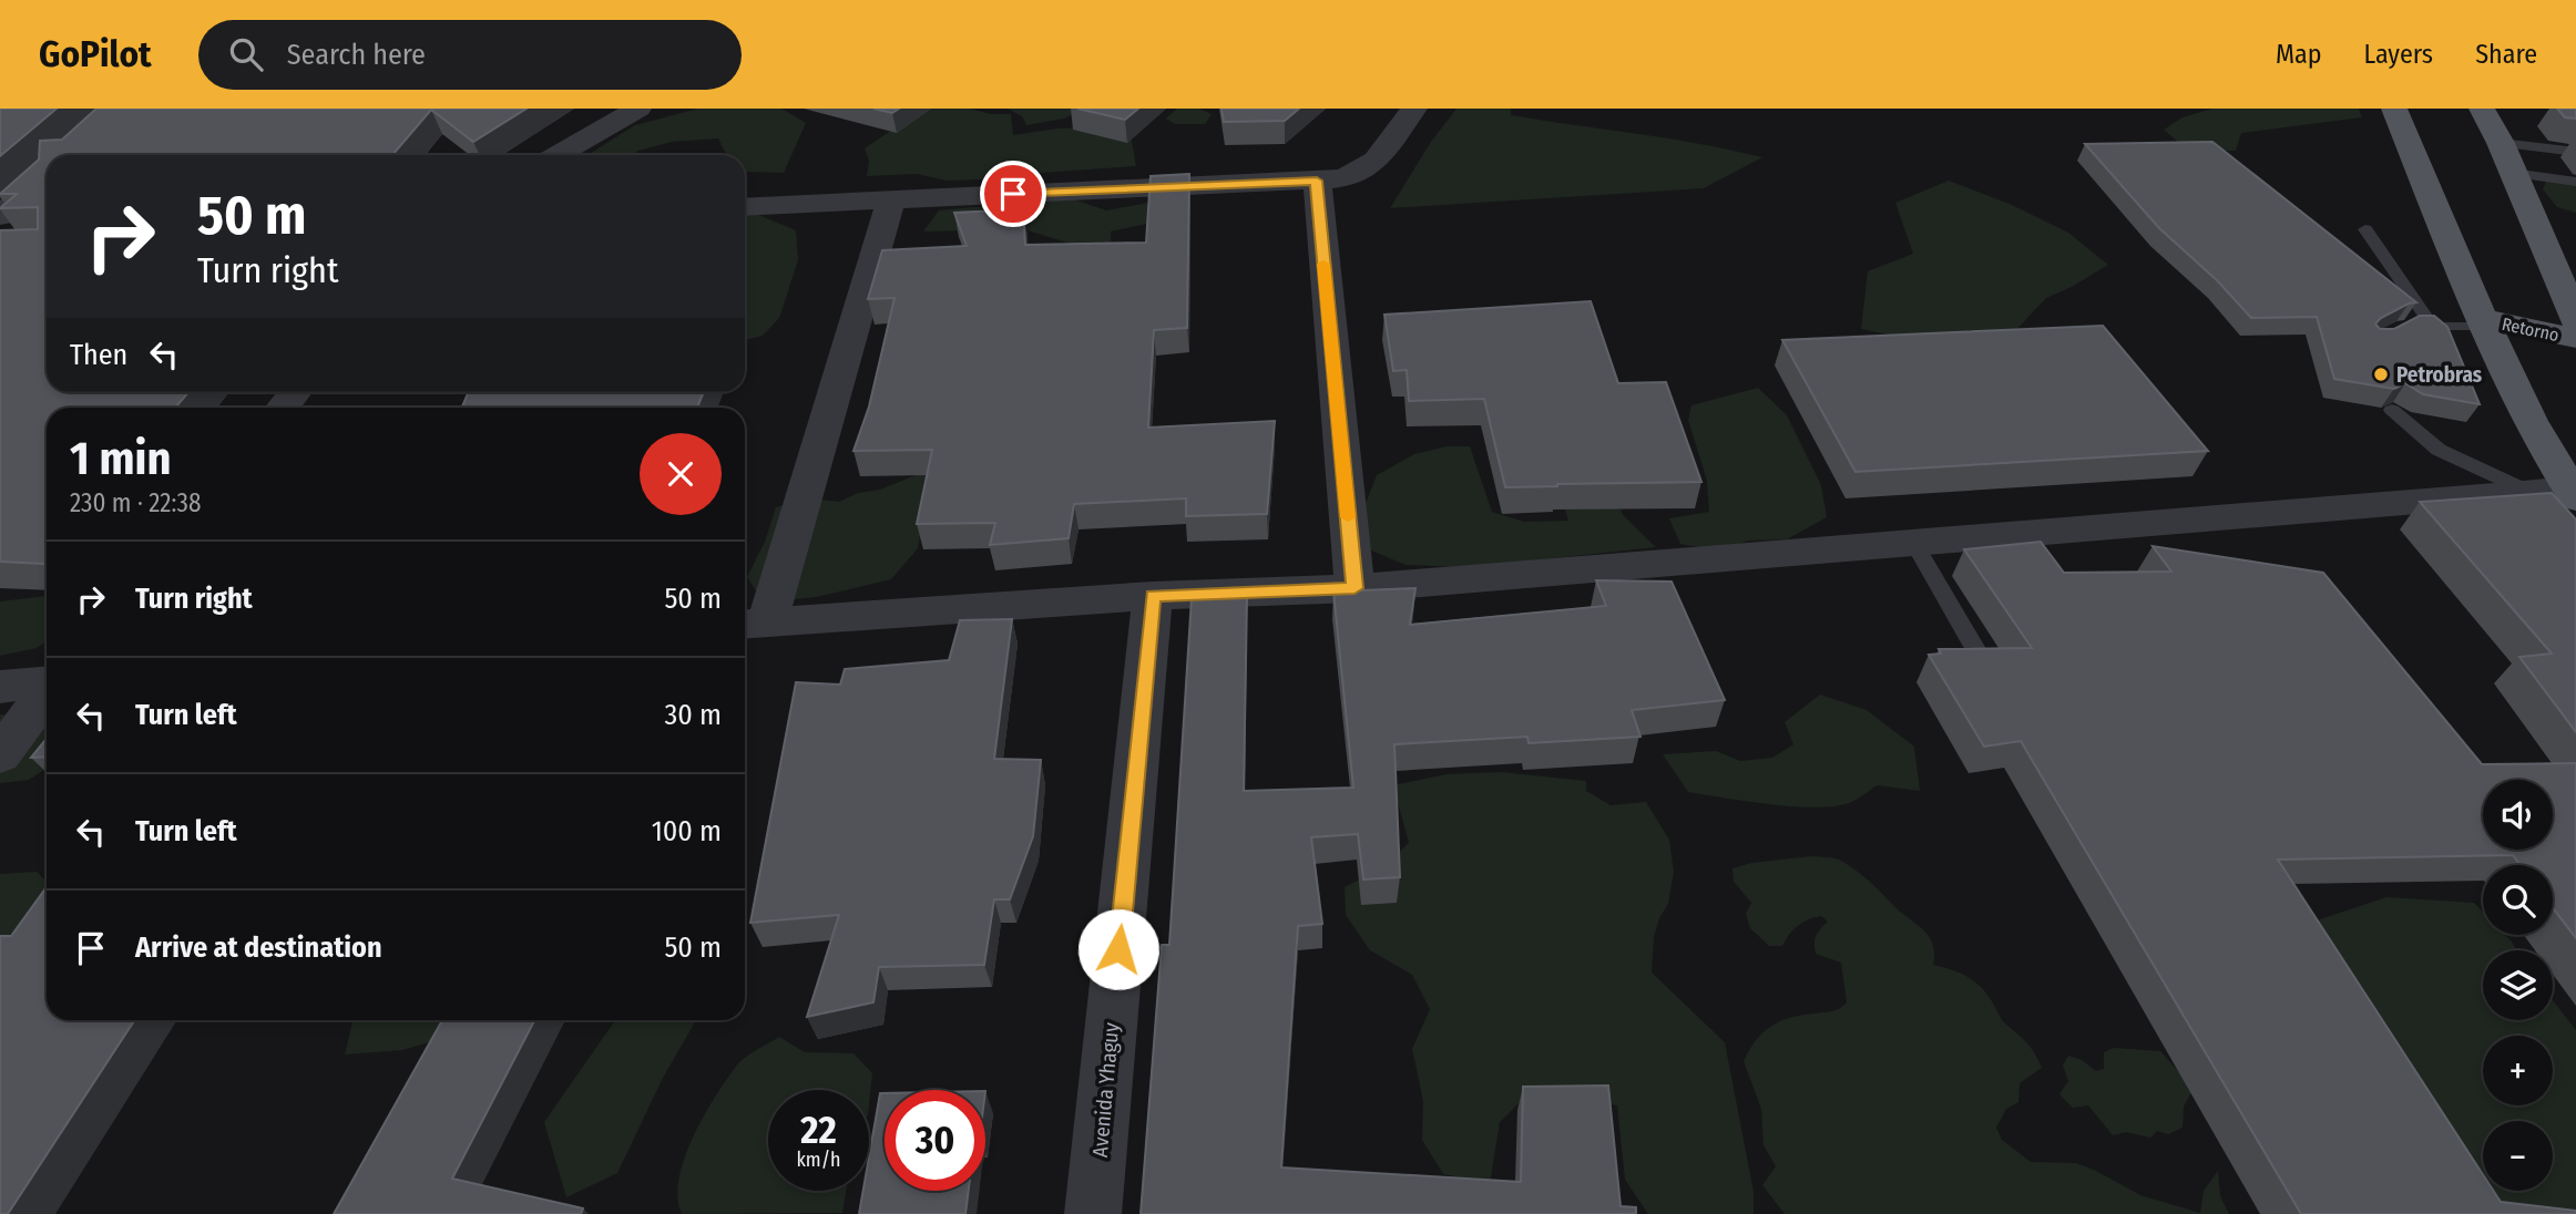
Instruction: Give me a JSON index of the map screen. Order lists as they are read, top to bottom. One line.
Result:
{"streets":{"main road":["Retorno"],"street":["Avenida Yhaguy"]},"places":["Petrobras"],"page":{"header":"GoPilot","search":"Search here","nav":["Map","Layers","Share"],"turn":["50 m","Turn right"],"then":"Then","heading":["1 min","230 m · 22:38"],"list":[{"name":"Turn right","value":"50 m"},{"name":"Turn left","value":"30 m"},{"name":"Turn left","value":"100 m"},{"name":"Arrive at destination","value":"50 m"}],"map_buttons":["+","−"],"speed":"22 km/h","limit":"30"}}
